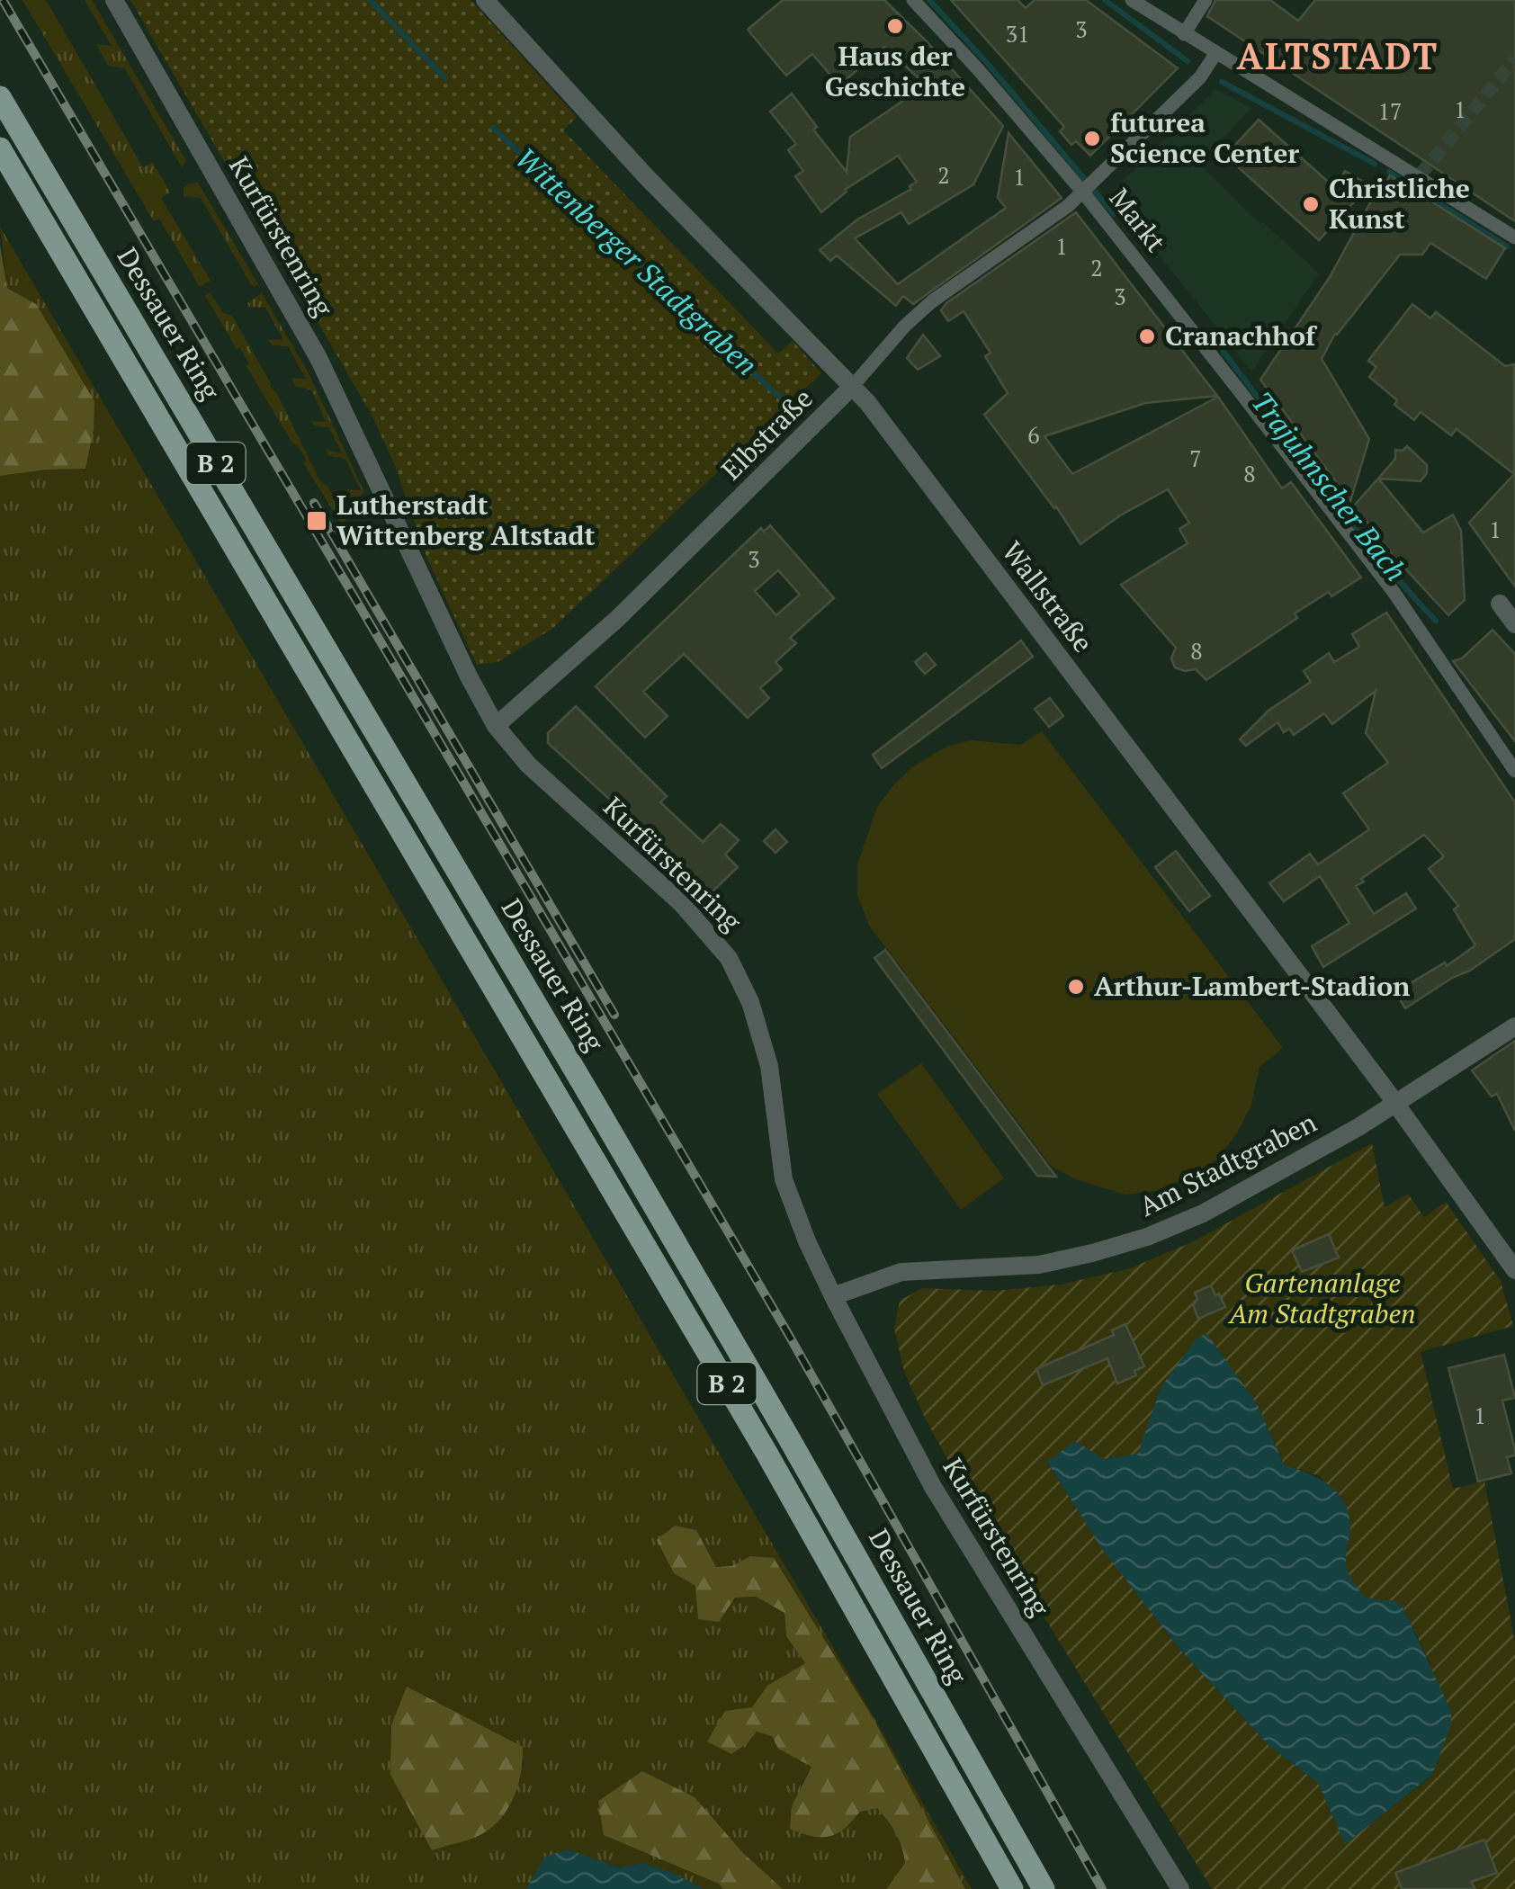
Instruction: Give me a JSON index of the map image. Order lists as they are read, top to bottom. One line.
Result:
{"streets":{"main road":["Dessauer Ring","B 2"],"street":["Markt","Kurfürstenring","Elbstraße","Wallstraße","Am Stadtgraben"]},"crossings":[["Markt","Elbstraße"],["Kurfürstenring","Elbstraße"],["Kurfürstenring","Am Stadtgraben"],["Elbstraße","Wallstraße"],["Wallstraße","Am Stadtgraben"]],"districts":["ALTSTADT"],"water":["Wittenberger Stadtgraben","Trajuhnscher Bach"],"parks":["Gartenanlage Am Stadtgraben"],"places":{"other":["Haus der Geschichte","futurea Science Center","Christliche Kunst","Cranachhof","Arthur-Lambert-Stadion"],"transit":["Lutherstadt Wittenberg Altstadt"]},"house_numbers":["3","31","1","17","2","1","1","2","3","6","7","8","1","3","8","1"]}
